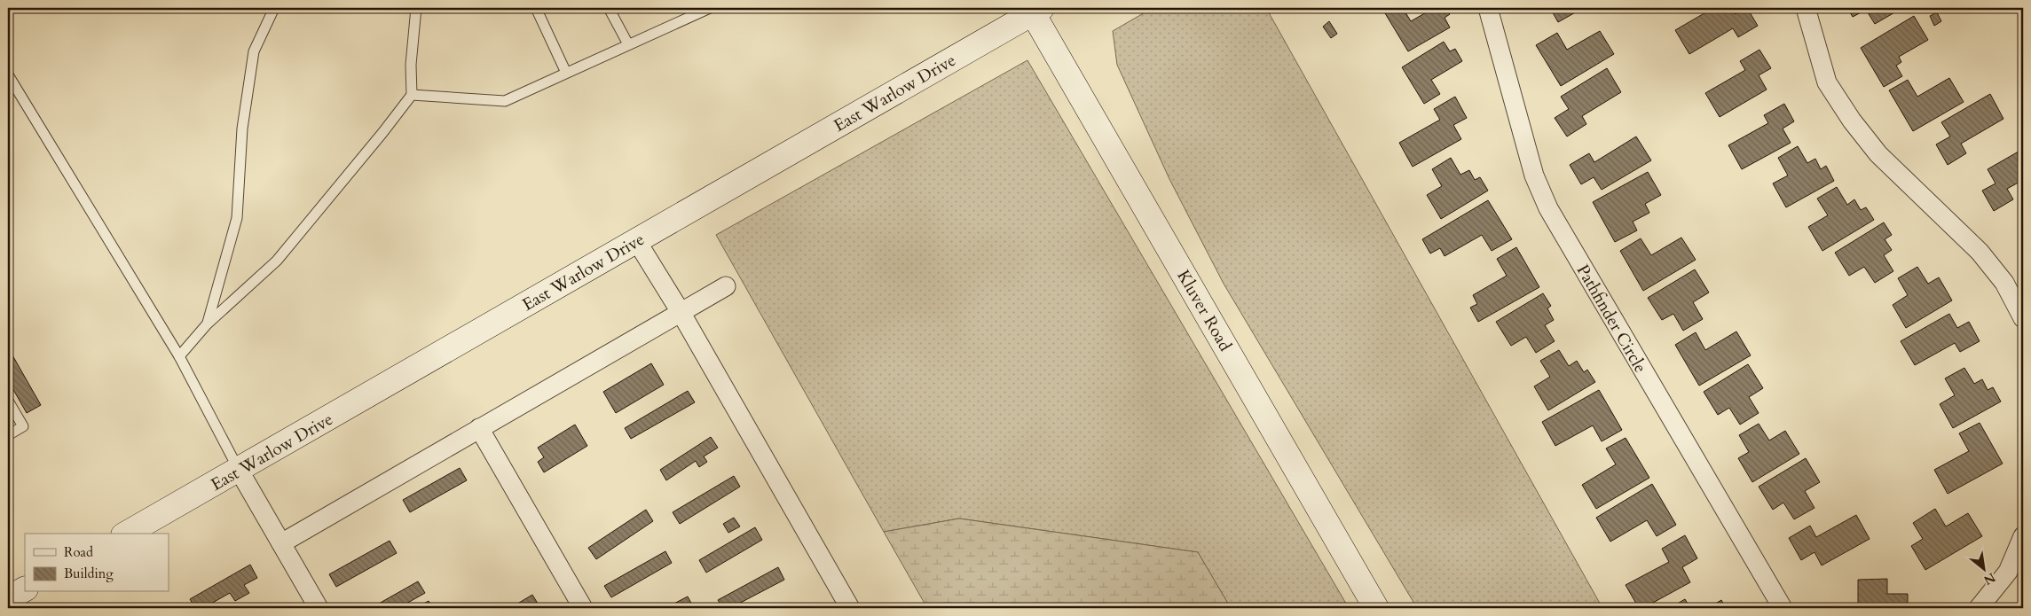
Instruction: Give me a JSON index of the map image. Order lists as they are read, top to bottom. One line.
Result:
{"streets":{"street":["East Warlow Drive","Kluver Road","Pathfinder Circle"]},"crossings":[["East Warlow Drive","Kluver Road"]],"legend":["Road","Building"],"north":"bottom right"}
